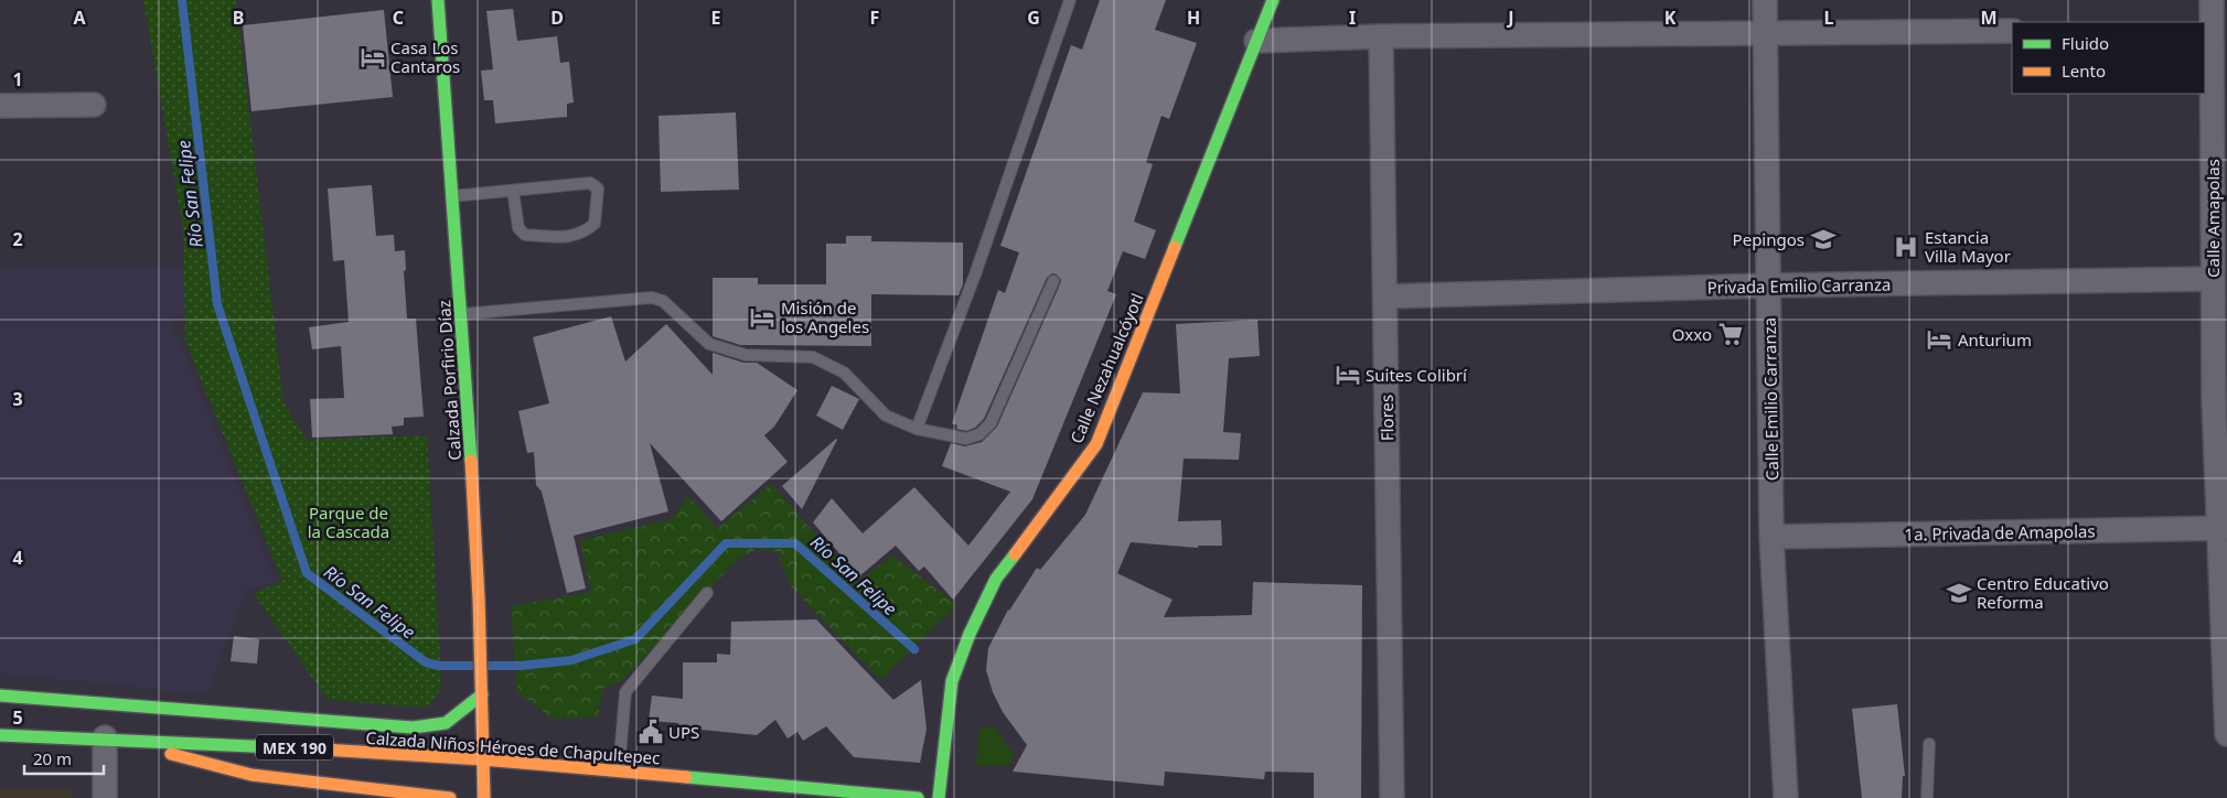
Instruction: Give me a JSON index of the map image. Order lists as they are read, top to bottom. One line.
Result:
{"streets":{"main road":["Calle Nezahualcóyotl","Calzada Porfirio Díaz","MEX 190","Calzada Niños Héroes de Chapultepec"],"street":["Calle Amapolas","Privada Emilio Carranza","Calle Emilio Carranza","Flores","1a. Privada de Amapolas"]},"crossings":[["Calle Amapolas","Privada Emilio Carranza"],["Calle Amapolas","1a. Privada de Amapolas"],["Privada Emilio Carranza","Calle Emilio Carranza"],["Privada Emilio Carranza","Flores"],["Calzada Porfirio Díaz","Calzada Niños Héroes de Chapultepec"],["Calle Emilio Carranza","1a. Privada de Amapolas"]],"water":["Río San Felipe"],"parks":["Parque de la Cascada"],"places":{"hotel":["Casa Los Cantaros","Misión de los Angeles","Anturium","Suites Colibrí"],"school or university":["Pepingos","Centro Educativo Reforma"],"hospital":["Estancia Villa Mayor"],"supermarket":["Oxxo"],"public building":["UPS"]},"legend":["Fluido","Lento"],"scale_bar":"20 m","grid":{"columns":["A","B","C","D","E","F","G","H","I","J","K","L","M"],"rows":["1","2","3","4","5"]}}
